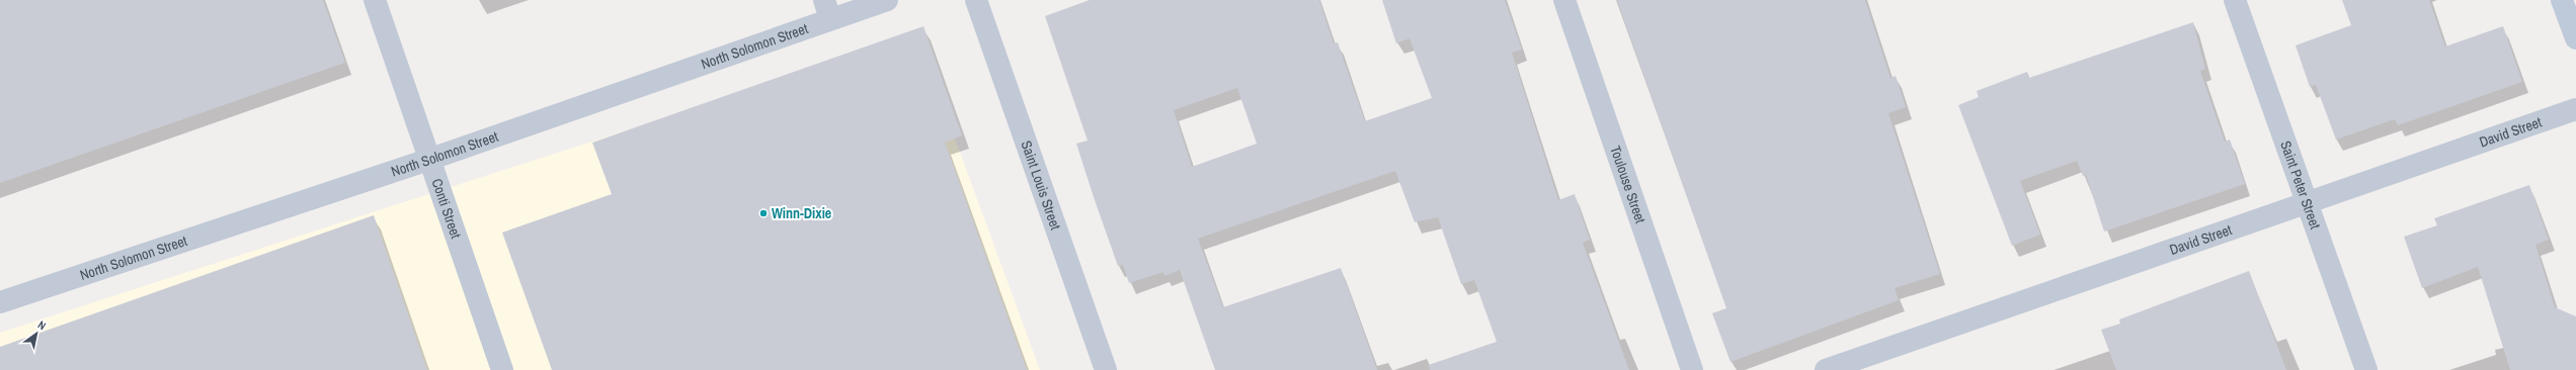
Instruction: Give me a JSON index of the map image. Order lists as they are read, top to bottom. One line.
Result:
{"streets":{"street":["North Solomon Street","David Street","Saint Louis Street","Toulouse Street","Saint Peter Street","Conti Street"]},"crossings":[["North Solomon Street","Conti Street"],["David Street","Saint Peter Street"]],"places":["Winn-Dixie"],"north":"top right"}
